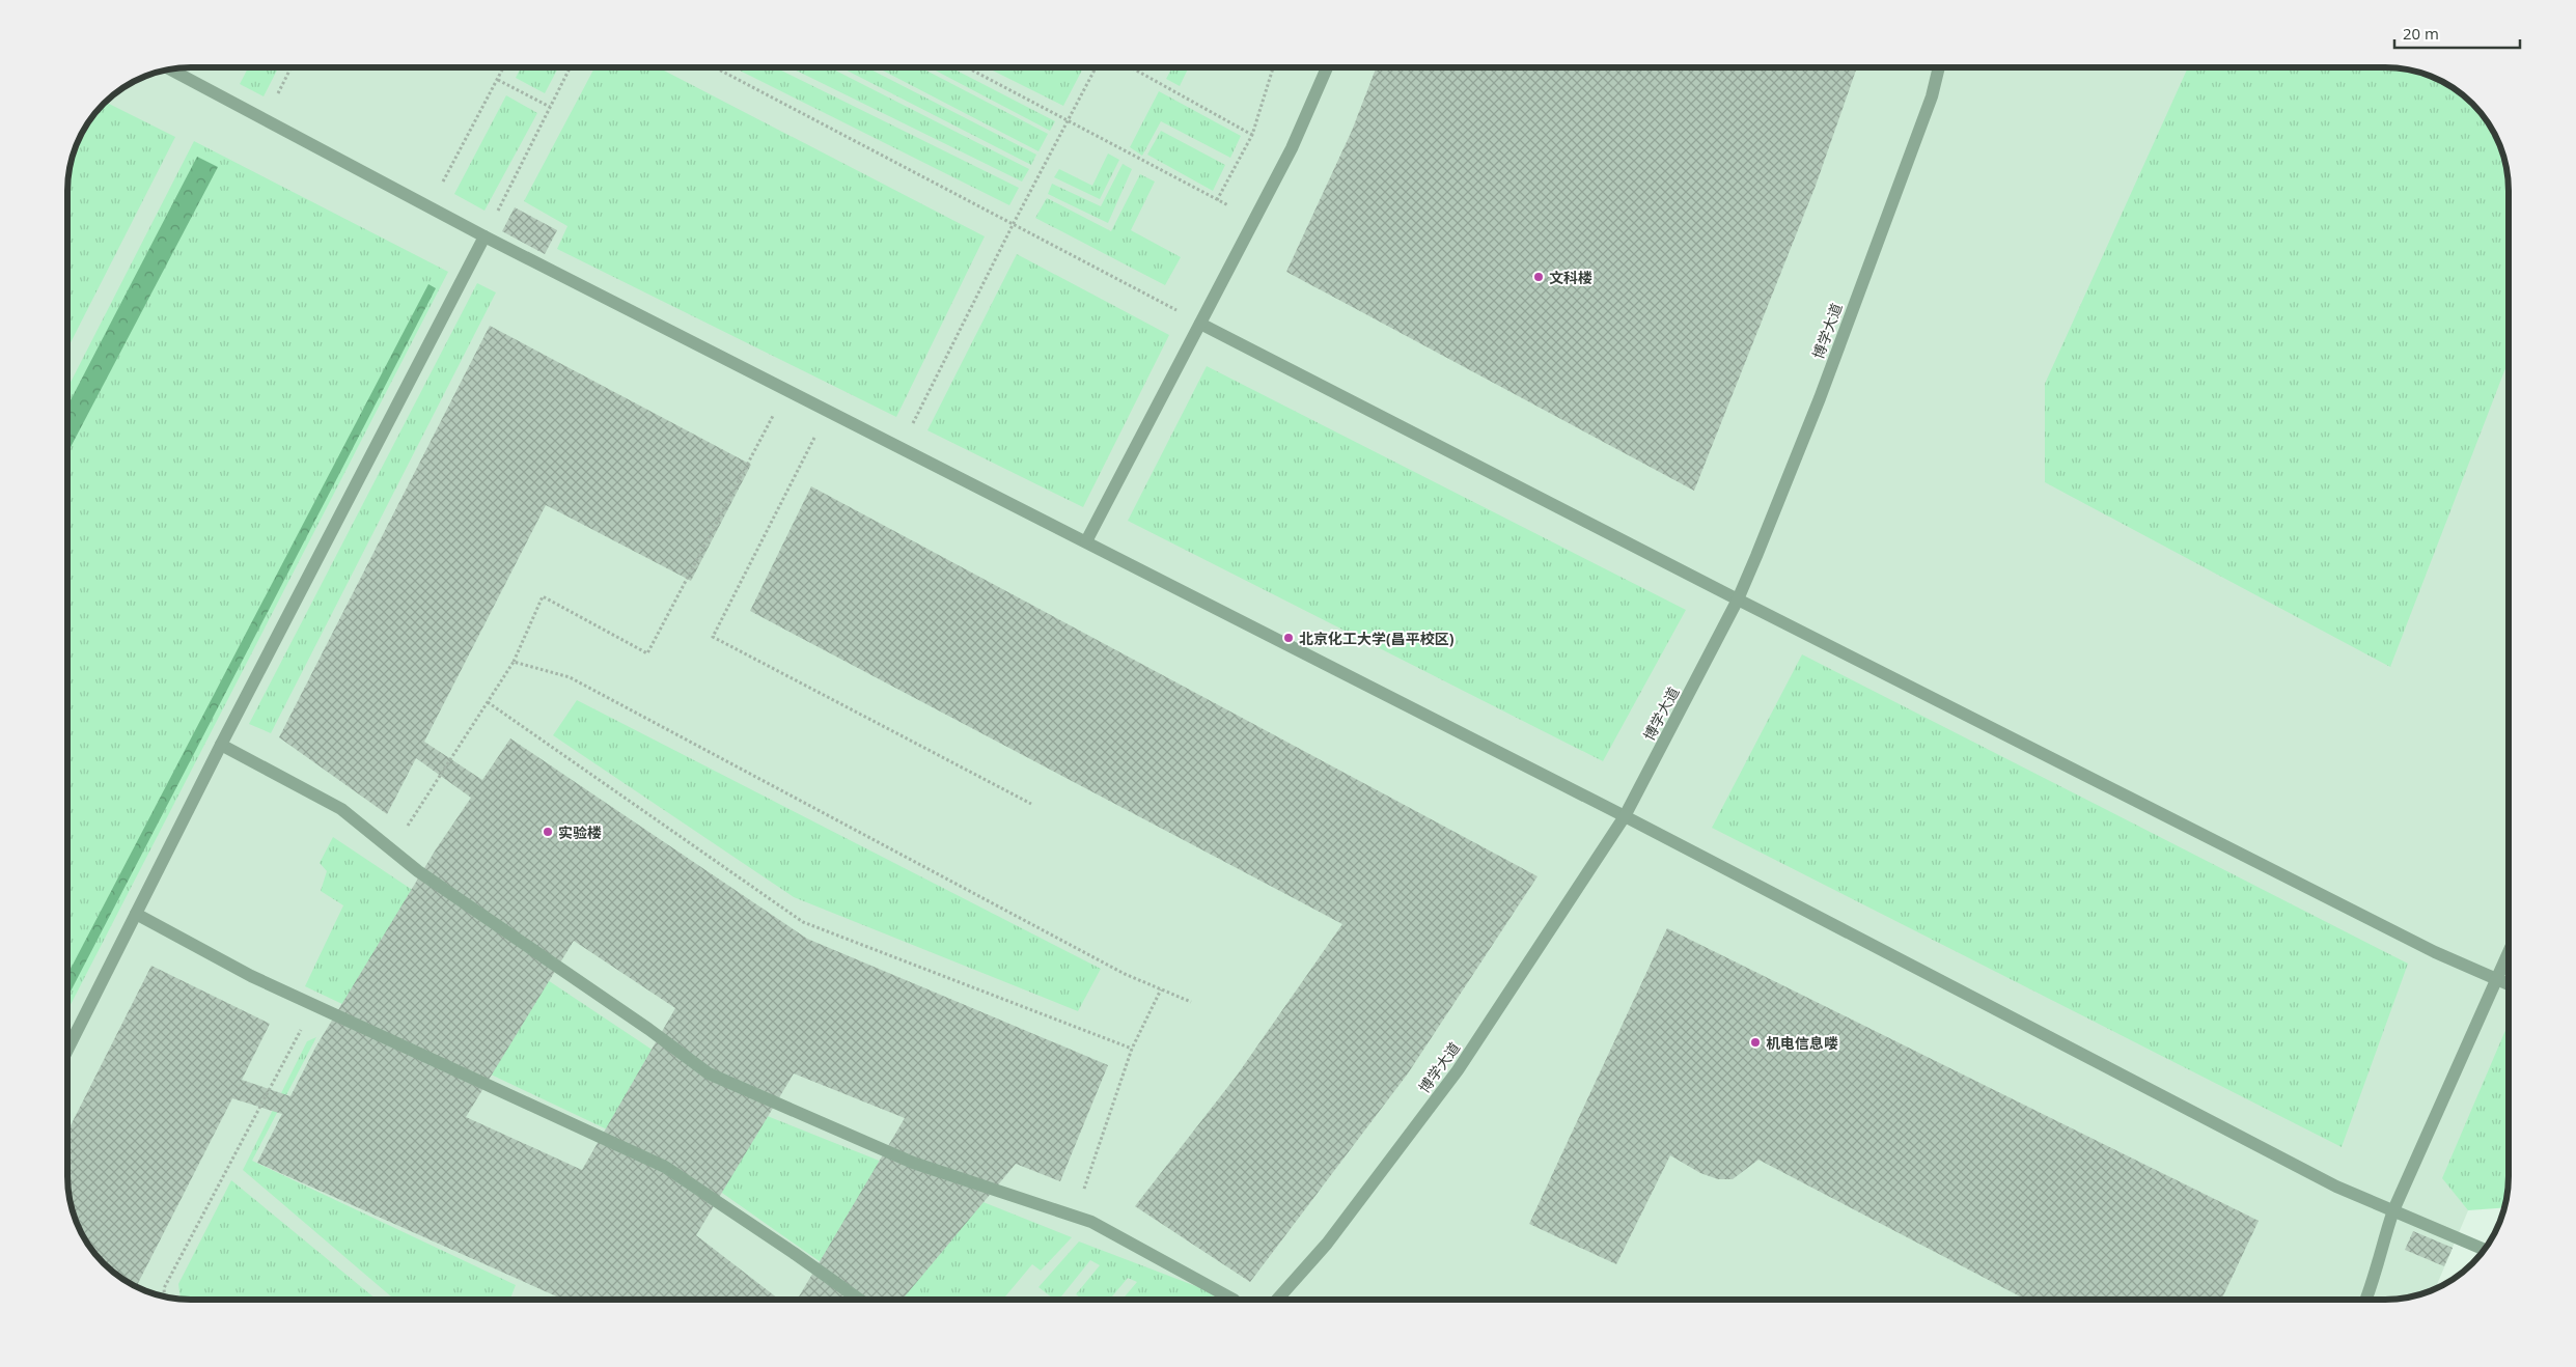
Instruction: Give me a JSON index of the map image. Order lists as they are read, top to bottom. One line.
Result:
{"streets":{"street":["博学大道"]},"places":["文科楼","北京化工大学(昌平校区)","实验楼","机电信息喽"],"scale_bar":"20 m"}
